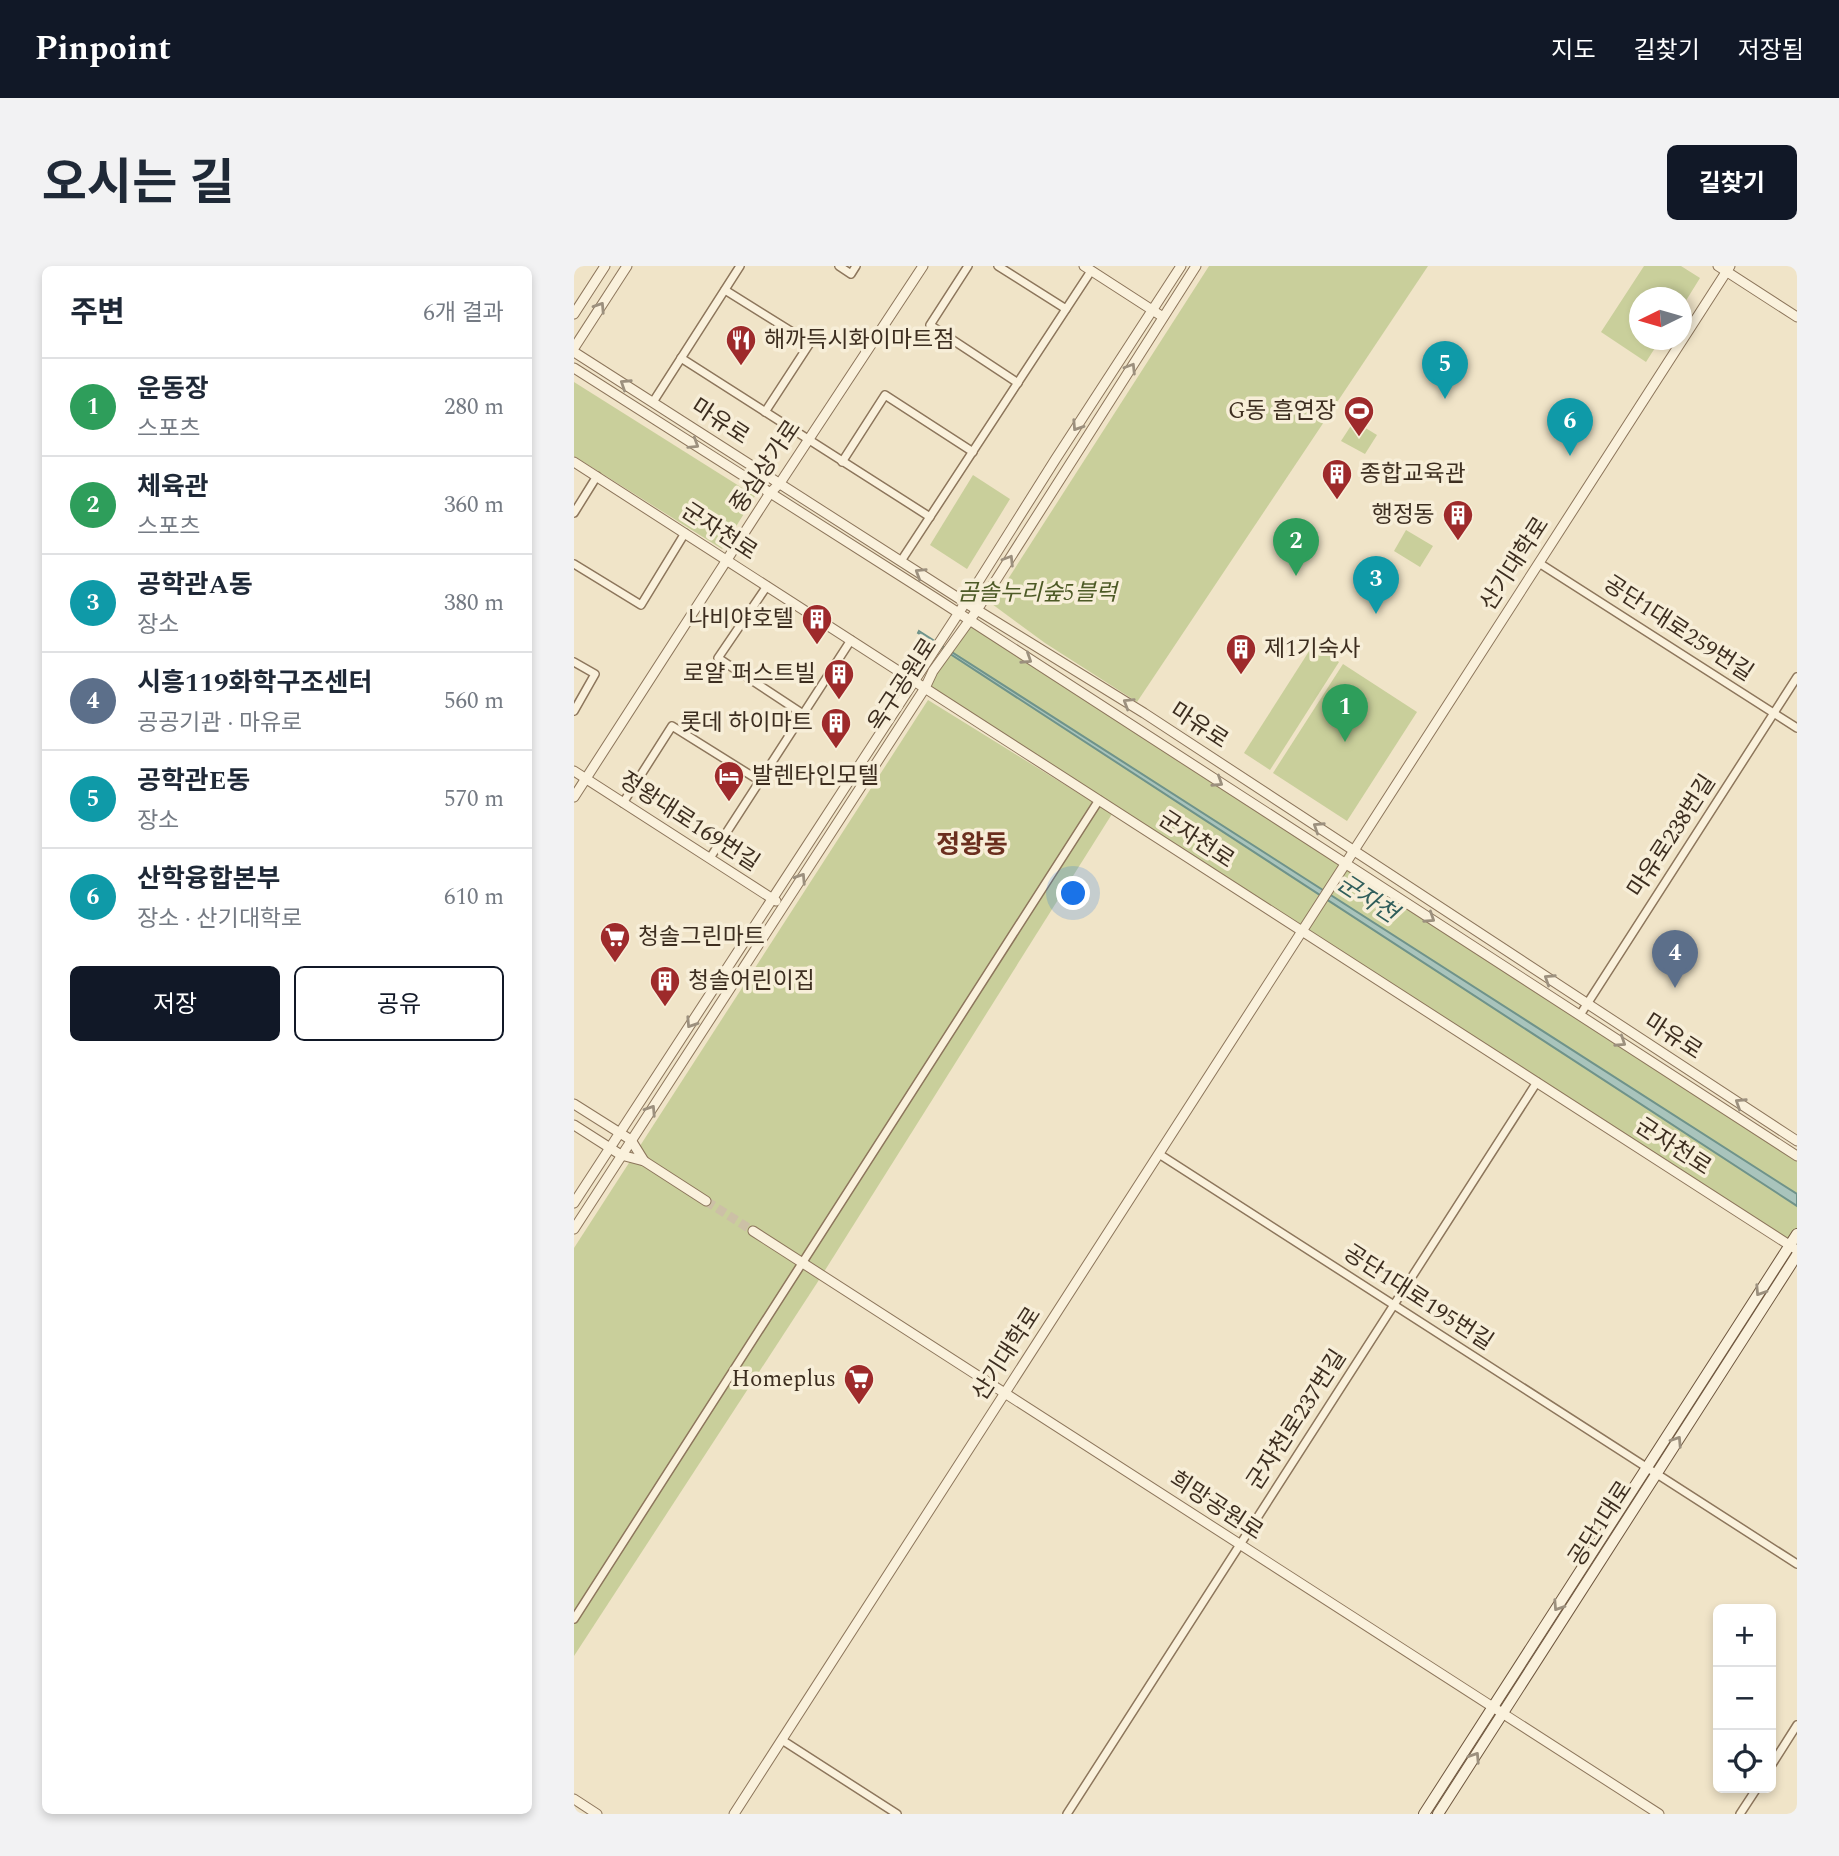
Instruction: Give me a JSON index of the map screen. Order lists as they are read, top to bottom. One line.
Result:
{"streets":{"main road":["공단1대로"],"street":["마유로","중심상가로","군자천로","산기대학로","공단1대로259번길","옥구공원로","정왕대로169번길","마유로238번길","공단1대로195번길","군자천로237번길","희망공원로"]},"crossings":[["마유로","중심상가로"],["마유로","산기대학로"],["마유로","옥구공원로"],["마유로","마유로238번길"],["중심상가로","군자천로"],["중심상가로","정왕대로169번길"],["군자천로","산기대학로"],["군자천로","옥구공원로"],["군자천로","군자천로237번길"],["군자천로","공단1대로"],["산기대학로","공단1대로259번길"],["산기대학로","공단1대로195번길"],["산기대학로","희망공원로"],["공단1대로259번길","마유로238번길"],["옥구공원로","정왕대로169번길"],["공단1대로195번길","군자천로237번길"],["공단1대로195번길","공단1대로"],["군자천로237번길","희망공원로"],["희망공원로","공단1대로"]],"districts":["정왕동"],"water":["군자천"],"parks":["곰솔누리숲5블럭"],"places":{"restaurant":["해까득시화이마트점"],"sports":["G동 흡연장"],"building":["종합교육관","행정동","나비야호텔","제1기숙사","로얄 퍼스트빌","롯데 하이마트","청솔어린이집"],"hotel":["발렌타인모텔"],"supermarket":["청솔그린마트","Homeplus"]},"north":"left","page":{"header":"Pinpoint","nav":["지도","길찾기","저장됨"],"title":"오시는 길","buttons":["길찾기",["저장","공유"]],"heading":["주변","6개 결과"],"pins":["5","6","2","3","1","4"],"list":[{"mark":"1","name":"운동장","note":"스포츠","value":"280 m"},{"mark":"2","name":"체육관","note":"스포츠","value":"360 m"},{"mark":"3","name":"공학관A동","note":"장소","value":"380 m"},{"mark":"4","name":"시흥119화학구조센터","note":"공공기관 · 마유로","value":"560 m"},{"mark":"5","name":"공학관E동","note":"장소","value":"570 m"},{"mark":"6","name":"산학융합본부","note":"장소 · 산기대학로","value":"610 m"}],"map_buttons":["+","−"]}}
